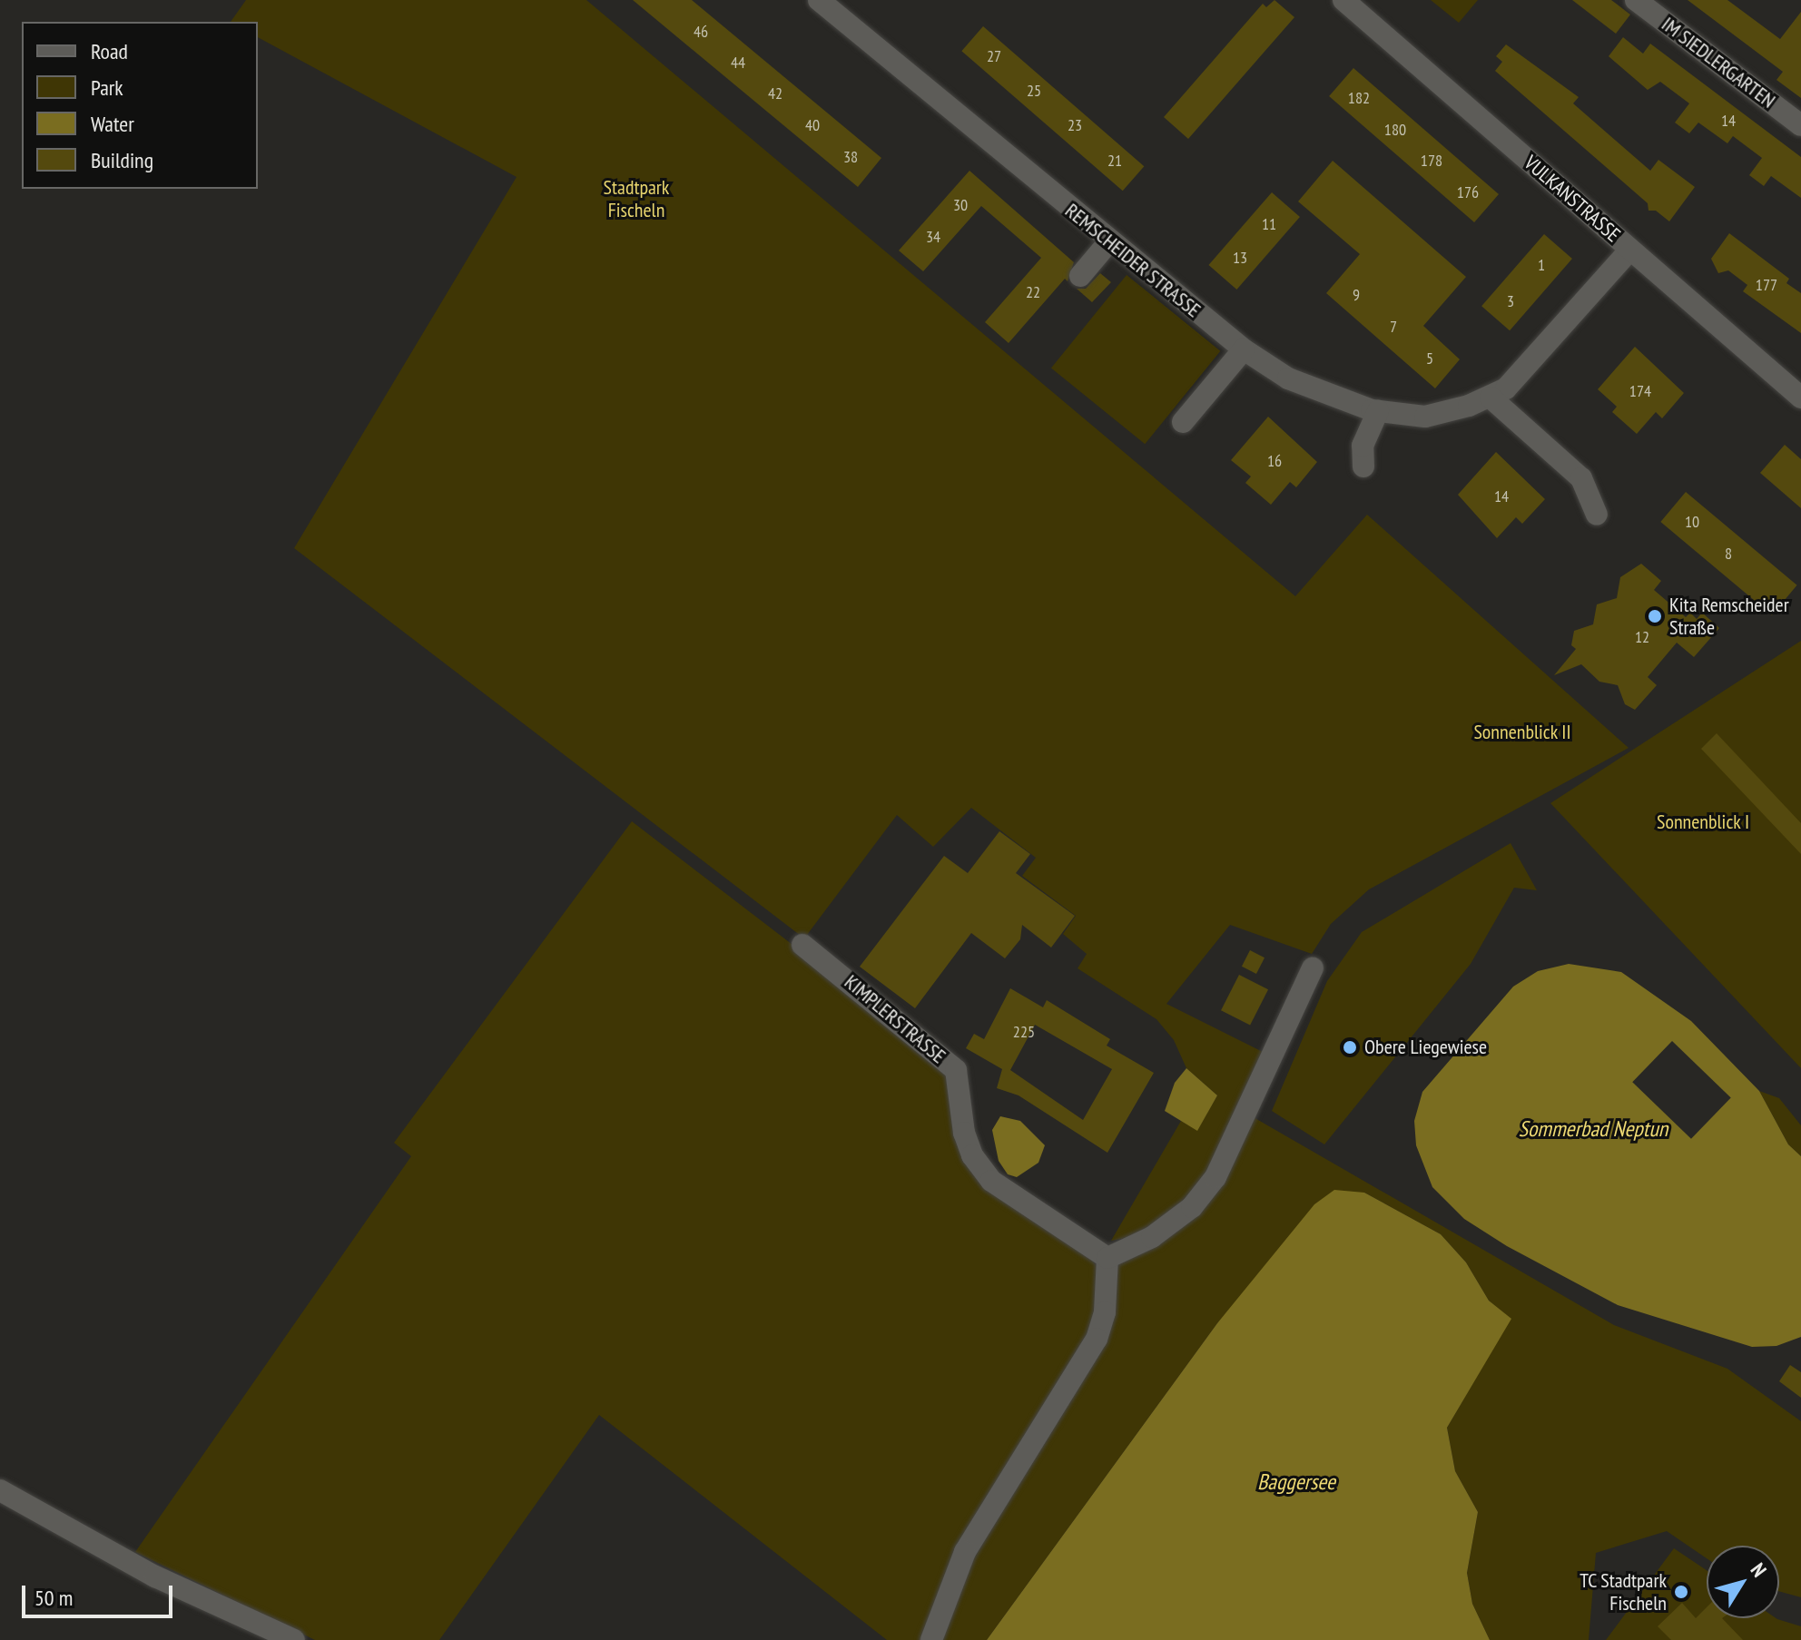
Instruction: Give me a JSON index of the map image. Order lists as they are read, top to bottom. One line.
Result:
{"streets":{"street":["IM SIEDLERGARTEN","VULKANSTRASSE","REMSCHEIDER STRASSE","KIMPLERSTRASSE"]},"crossings":[["VULKANSTRASSE","REMSCHEIDER STRASSE"]],"water":["Sommerbad Neptun","Baggersee"],"parks":["Stadtpark Fischeln","Sonnenblick II","Sonnenblick I"],"places":["Kita Remscheider Straße","Obere Liegewiese","TC Stadtpark Fischeln"],"house_numbers":["46","27","44","25","42","182","14","40","23","180","38","21","178","176","30","11","34","13","1","177","22","9","3","7","5","174","16","14","10","8","12","225"],"legend":["Road","Park","Water","Building"],"scale_bar":"50 m","north":"top right"}
